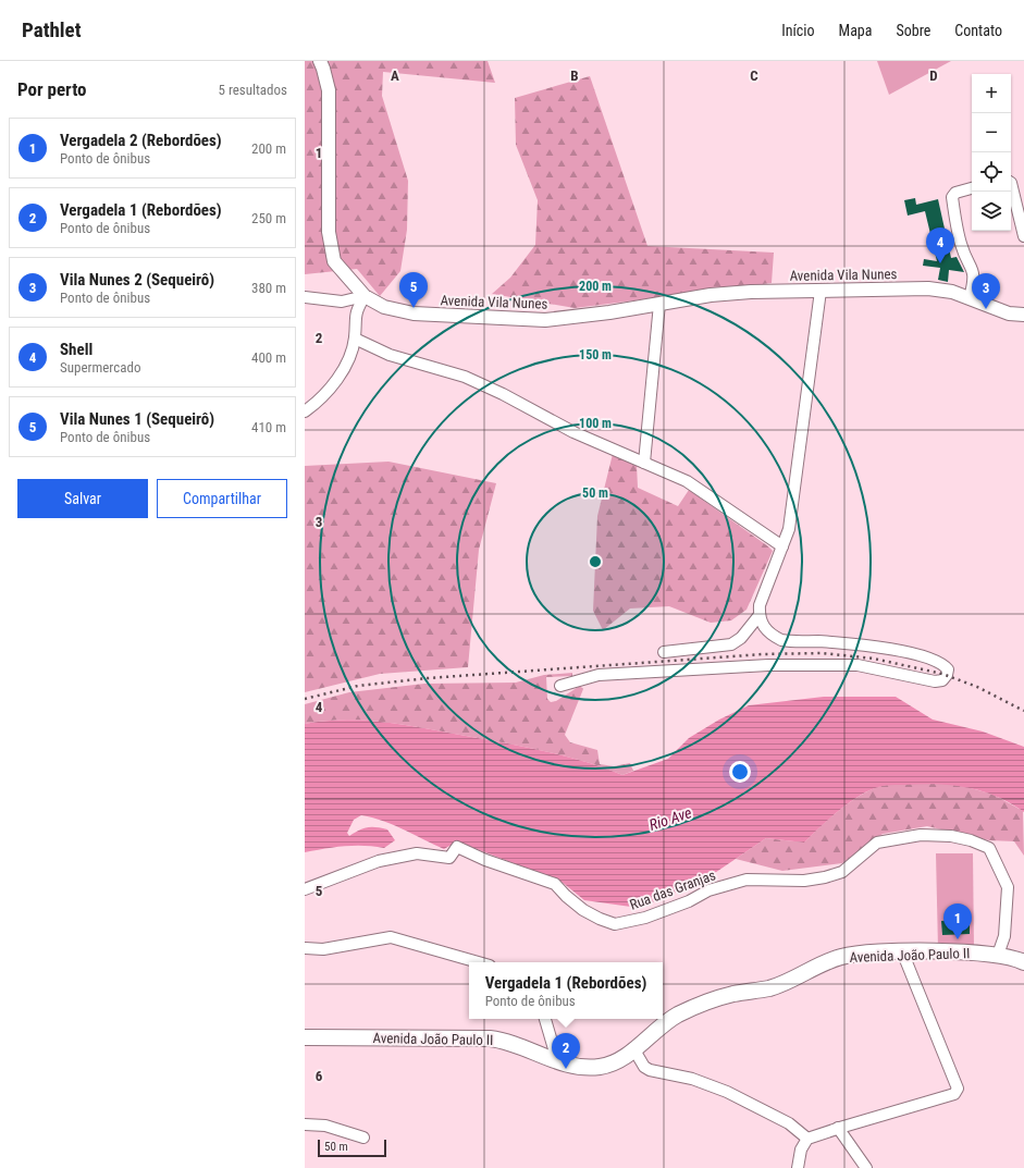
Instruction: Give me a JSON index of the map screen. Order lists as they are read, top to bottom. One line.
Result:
{"streets":{"main road":["Avenida João Paulo II"],"street":["Avenida Vila Nunes","Rua das Granjas"]},"crossings":[["Rua das Granjas","Avenida João Paulo II"]],"water":["Rio Ave"],"scale_bar":"50 m","page":{"header":"Pathlet","nav":["Início","Mapa","Sobre","Contato"],"heading":["Por perto","5 resultados"],"map_buttons":["+","−"],"list":[{"mark":"1","name":"Vergadela 2 (Rebordões)","note":"Ponto de ônibus","value":"200 m"},{"mark":"2","name":"Vergadela 1 (Rebordões)","note":"Ponto de ônibus","value":"250 m"},{"mark":"3","name":"Vila Nunes 2 (Sequeirô)","note":"Ponto de ônibus","value":"380 m"},{"mark":"4","name":"Shell","note":"Supermercado","value":"400 m"},{"mark":"5","name":"Vila Nunes 1 (Sequeirô)","note":"Ponto de ônibus","value":"410 m"}],"pins":["4","5","3","1","2"],"buttons":["Salvar","Compartilhar"],"popup":["Vergadela 1 (Rebordões)","Ponto de ônibus"],"scale":"50 m"},"grid":{"columns":["A","B","C","D"],"rows":["1","2","3","4","5","6"]},"rings":["200 m","150 m","100 m","50 m"]}
